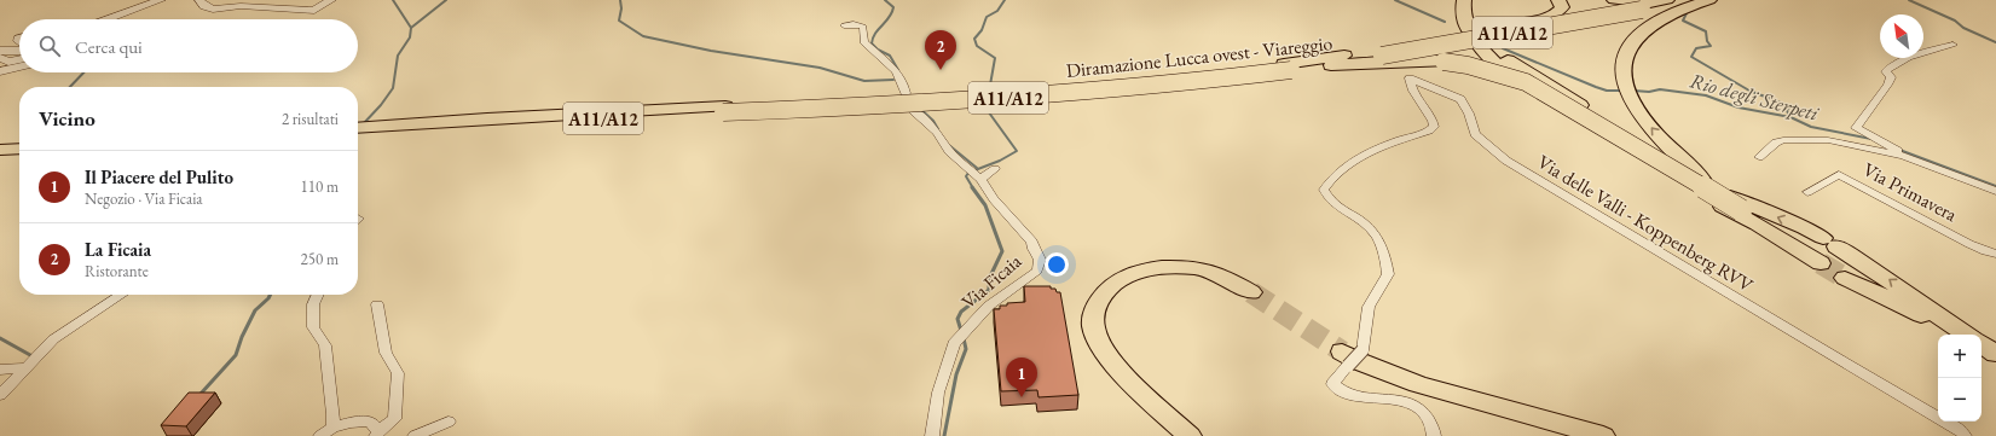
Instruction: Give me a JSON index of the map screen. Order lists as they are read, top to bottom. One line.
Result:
{"streets":{"highway":["A11/A12","Diramazione Lucca ovest - Viareggio"],"street":["Via Primavera","Via delle Valli - Koppenberg RVV","Via Ficaia"]},"water":["Rio degli Sterpeti"],"north":"top left","page":{"search":"Cerca qui","pins":["2","1"],"heading":["Vicino","2 risultati"],"list":[{"mark":"1","name":"Il Piacere del Pulito","note":"Negozio · Via Ficaia","value":"110 m"},{"mark":"2","name":"La Ficaia","note":"Ristorante","value":"250 m"}],"map_buttons":["+","−"]}}
